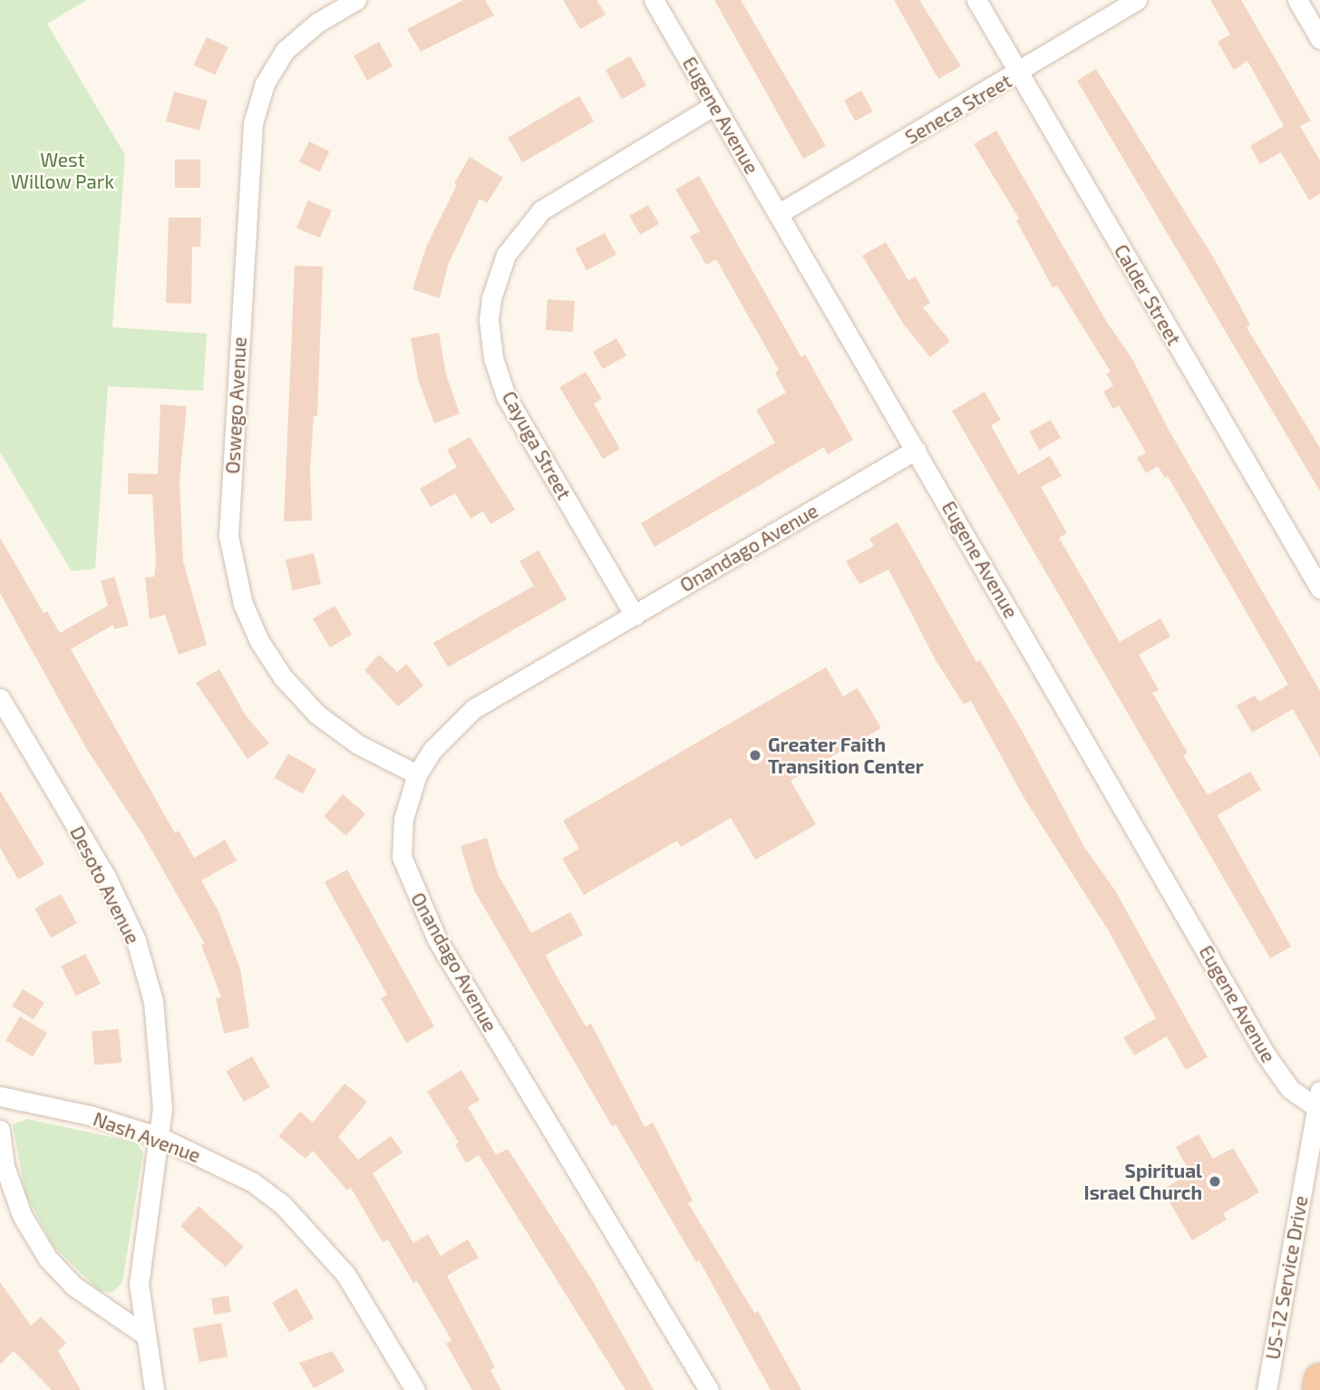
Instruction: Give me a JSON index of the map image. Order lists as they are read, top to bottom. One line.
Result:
{"streets":{"street":["Seneca Street","Eugene Avenue","Calder Street","Oswego Avenue","Cayuga Street","Onandago Avenue","Desoto Avenue","Nash Avenue","US-12 Service Drive"]},"crossings":[["Seneca Street","Eugene Avenue"],["Seneca Street","Calder Street"],["Eugene Avenue","Cayuga Street"],["Eugene Avenue","Onandago Avenue"],["Eugene Avenue","US-12 Service Drive"],["Oswego Avenue","Onandago Avenue"],["Cayuga Street","Onandago Avenue"],["Desoto Avenue","Nash Avenue"]],"parks":["West Willow Park"],"places":["Greater Faith Transition Center","Spiritual Israel Church"]}
